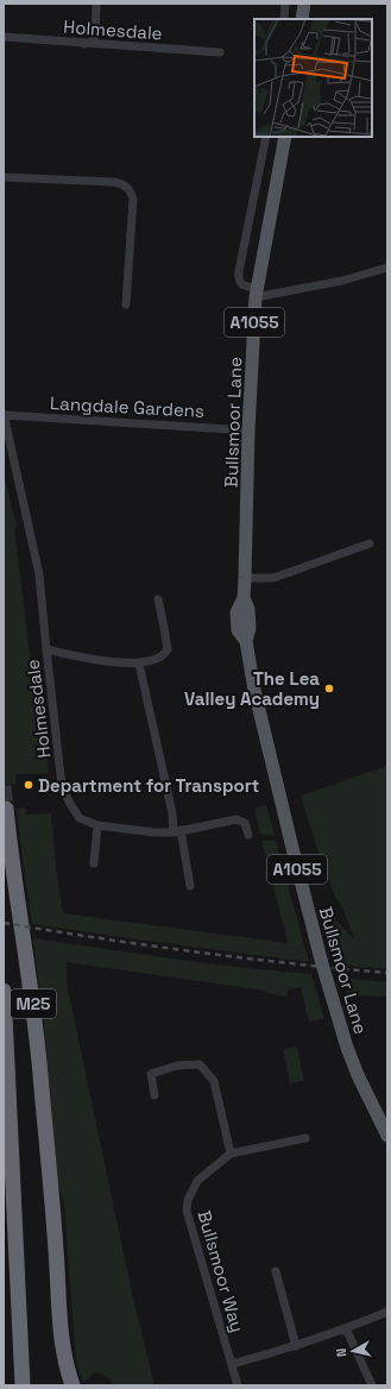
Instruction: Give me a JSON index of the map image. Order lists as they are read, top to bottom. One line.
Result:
{"streets":{"highway":["M25"],"main road":["A1055","Bullsmoor Lane"],"street":["Holmesdale","Langdale Gardens","Bullsmoor Way"]},"crossings":[["Holmesdale","Langdale Gardens"],["Langdale Gardens","Bullsmoor Lane"]],"places":["The Lea Valley Academy","Department for Transport"],"north":"left"}
